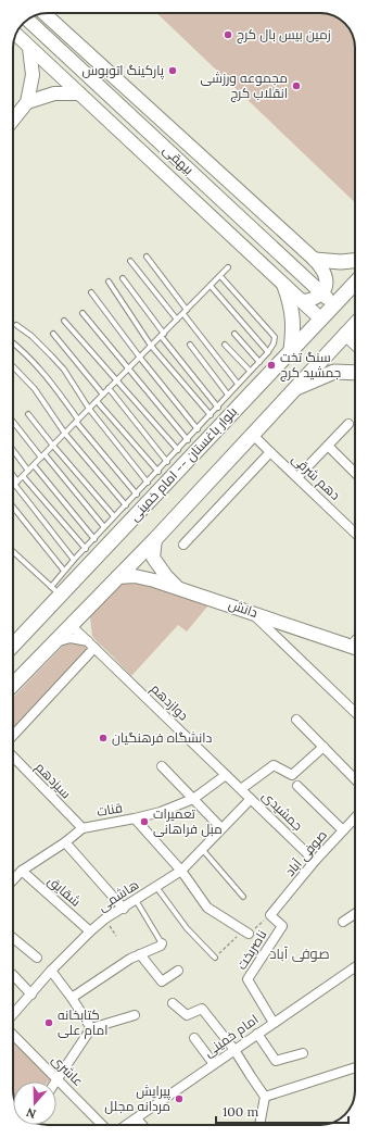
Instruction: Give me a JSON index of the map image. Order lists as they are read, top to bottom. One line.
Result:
{"streets":{"main road":["بیهقی","بلوار باغستان -- امام خمینی","دانش"],"street":["دهم شرقی","دوازدهم","سیزدهم","قنات","جمشیدی","صوفی آباد","شقایق","هاشمی","ناصربخت","امام خمینی","عاشری"]},"crossings":[["بیهقی","بلوار باغستان -- امام خمینی"],["دوازدهم","قنات"],["دوازدهم","جمشیدی"],["دوازدهم","هاشمی"],["سیزدهم","قنات"],["قنات","شقایق"],["جمشیدی","صوفی آباد"],["جمشیدی","هاشمی"],["صوفی آباد","ناصربخت"],["شقایق","هاشمی"],["ناصربخت","امام خمینی"]],"districts":["صوفی آباد"],"places":["زمین بیس بال کرج","پارکینگ اتوبوس","مجموعه ورزشی انقلاب کرج","سنگ تخت جمشید کرج","دانشگاه فرهنگیان","تعمیرات مبل فراهانی","کتابخانه امام علی","پیرایش مردانه مجلل"],"scale_bar":"100 m","north":"bottom"}
